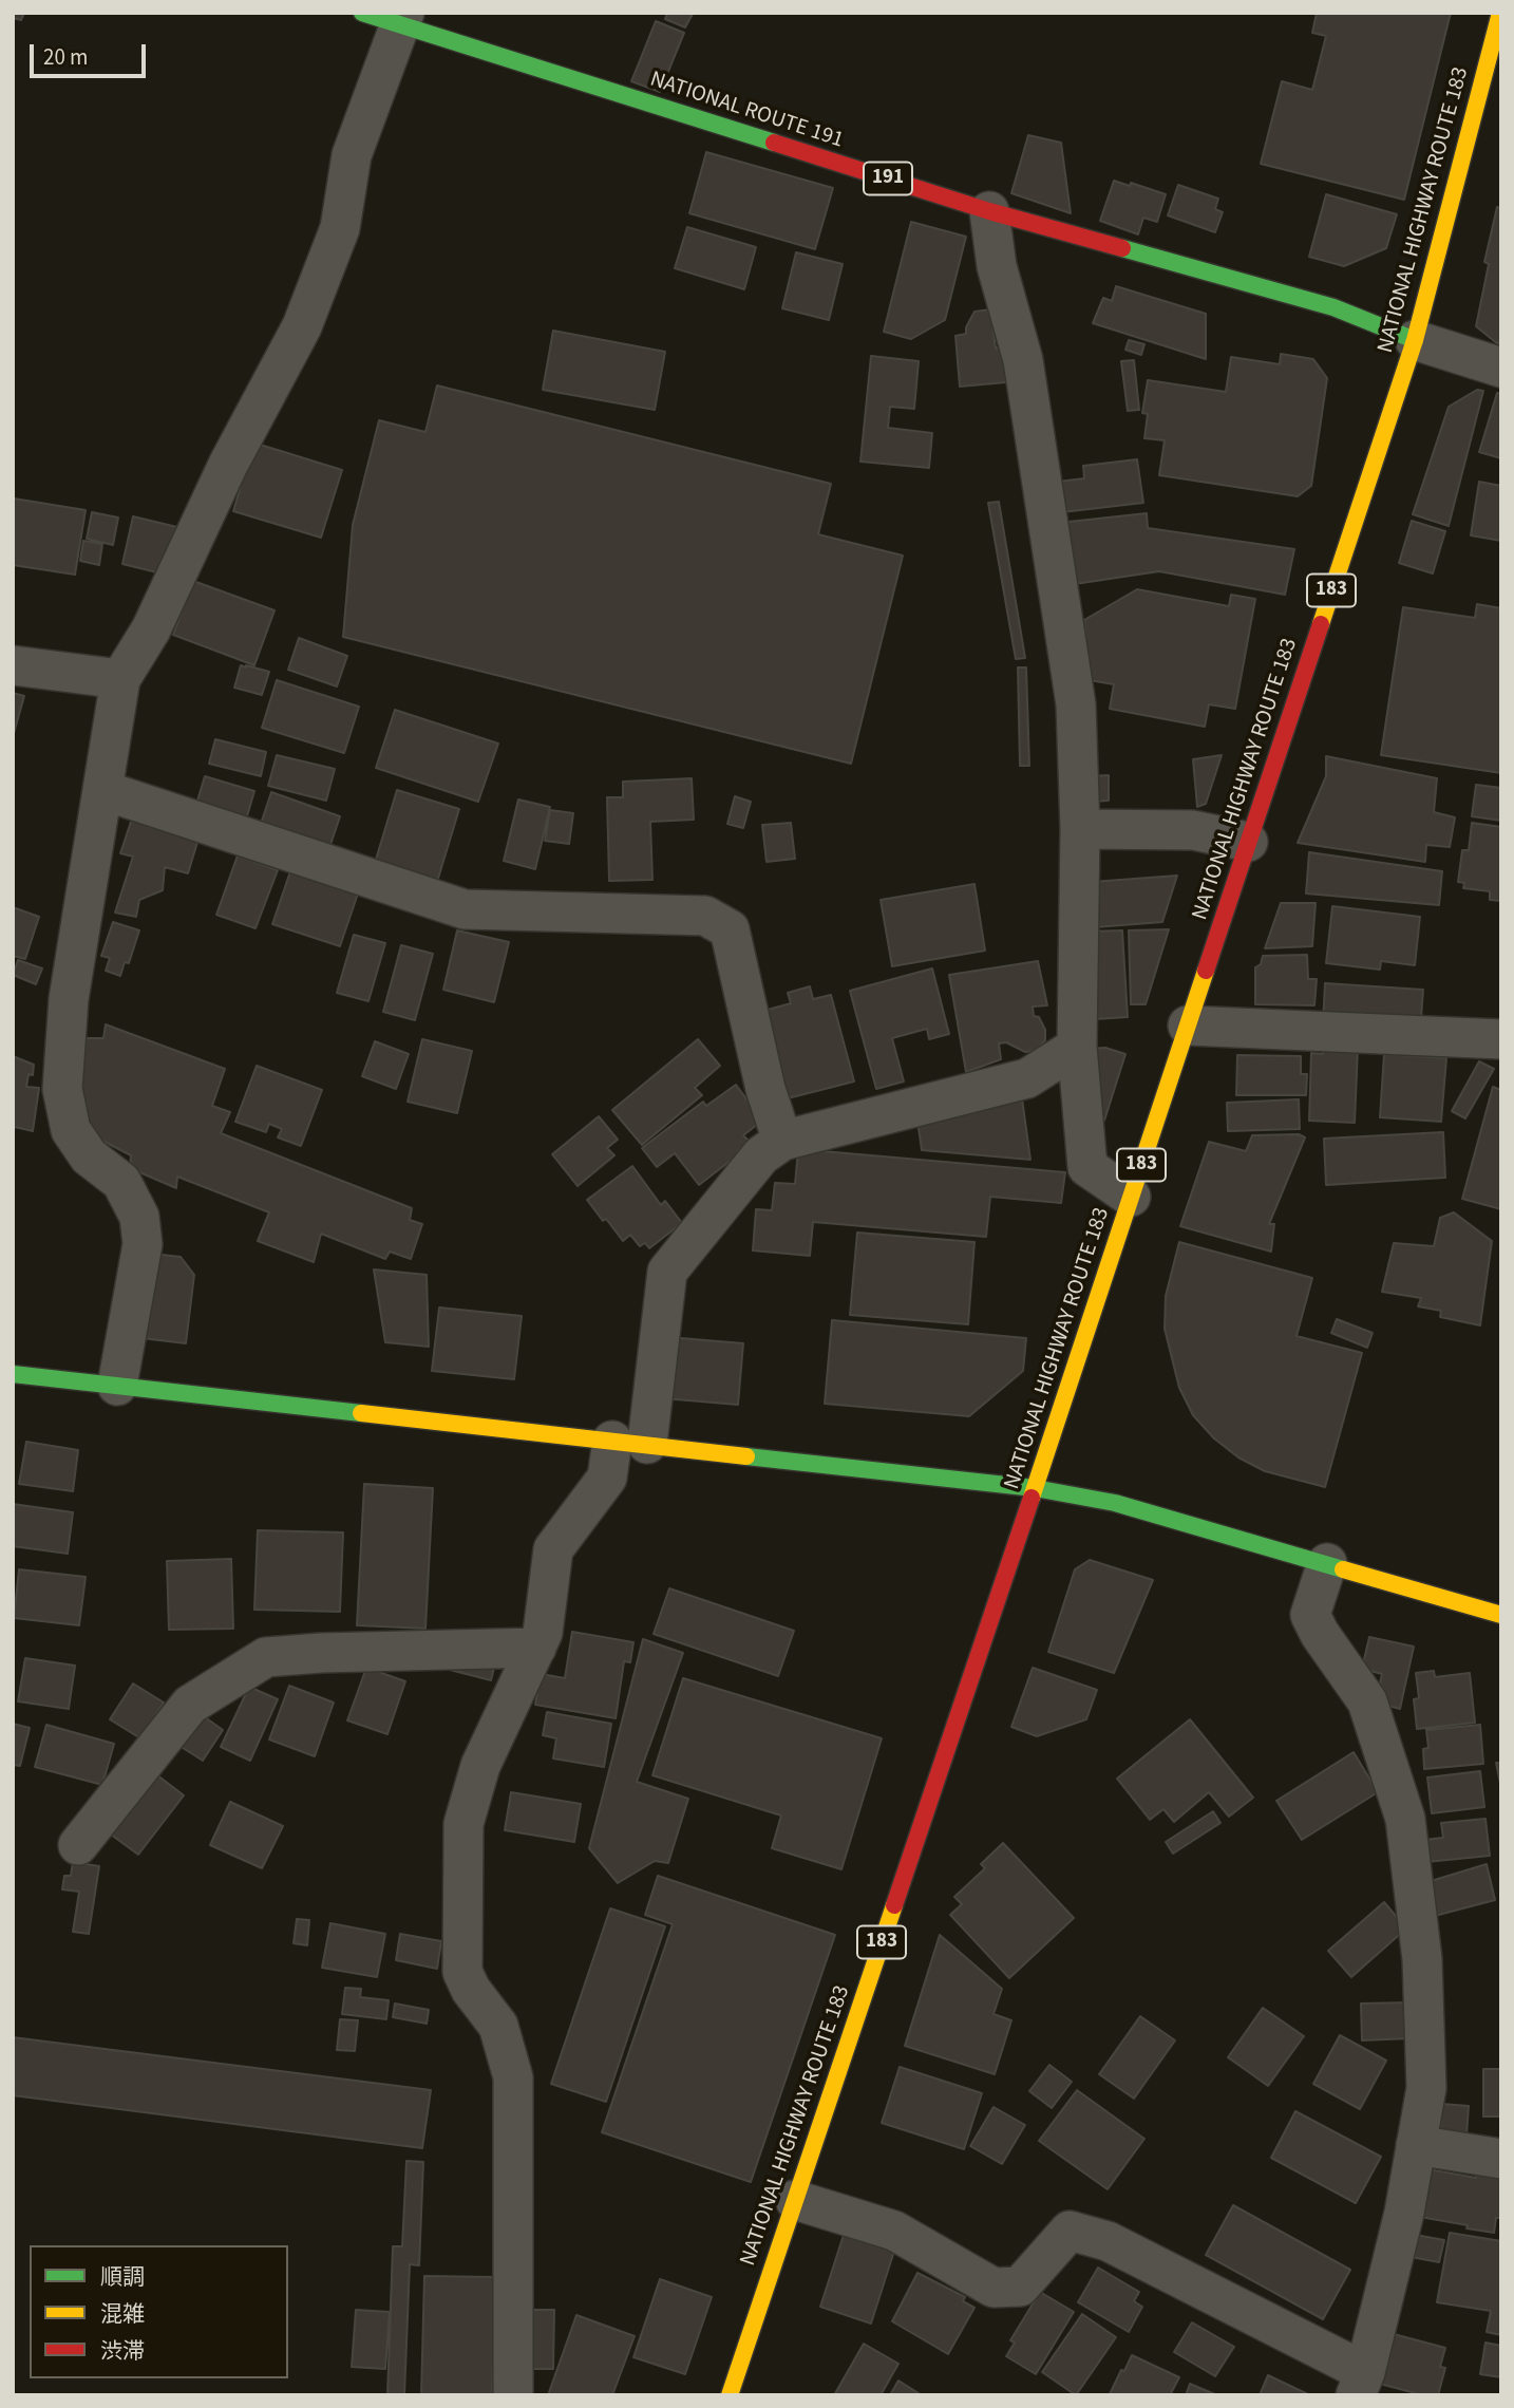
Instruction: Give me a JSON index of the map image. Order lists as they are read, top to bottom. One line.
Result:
{"streets":{"main road":["NATIONAL ROUTE 191","191","NATIONAL HIGHWAY ROUTE 183","183"]},"crossings":[["NATIONAL ROUTE 191","NATIONAL HIGHWAY ROUTE 183"]],"legend":["順調","混雑","渋滞"],"scale_bar":"20 m"}
